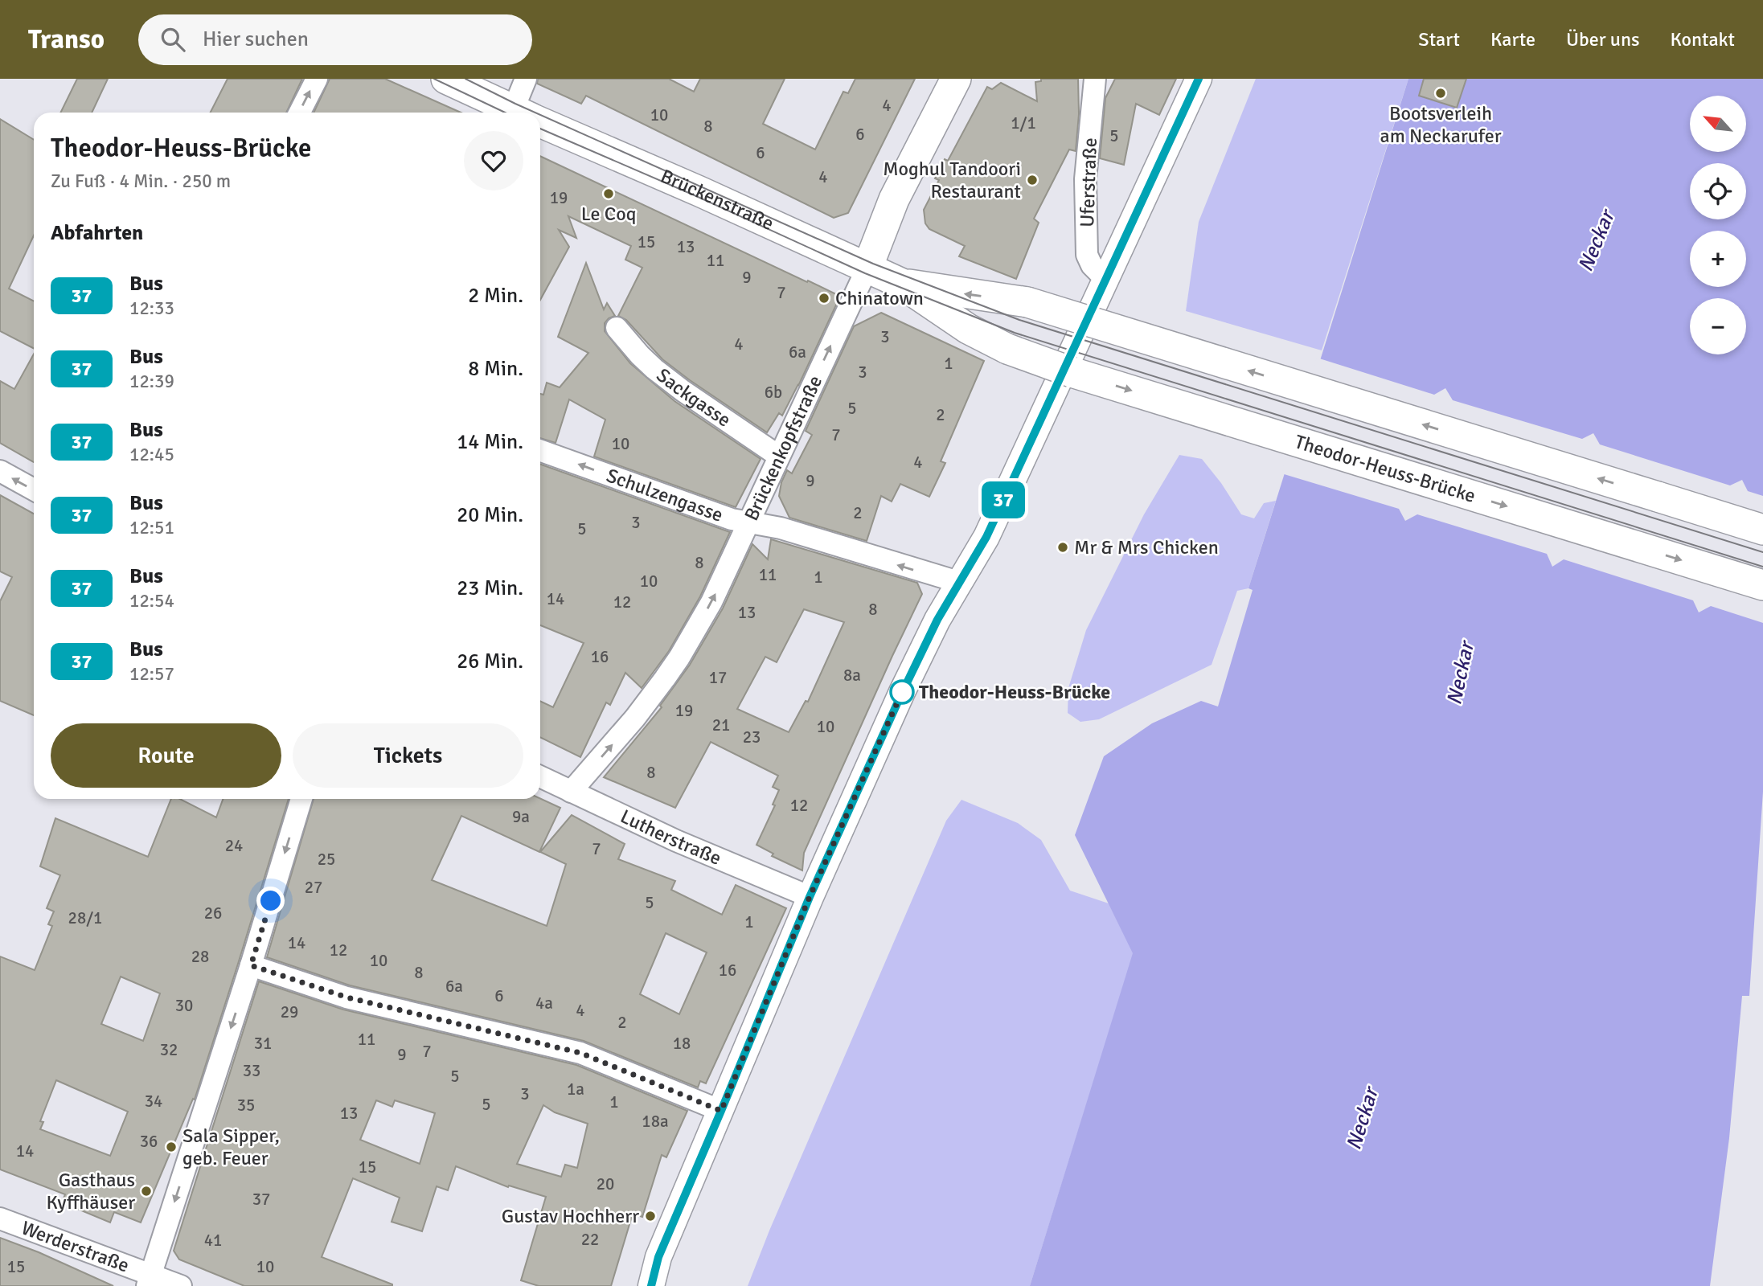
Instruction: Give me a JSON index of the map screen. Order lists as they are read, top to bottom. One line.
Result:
{"streets":{"main road":["Brückenstraße","Brückenkopfstraße","Theodor-Heuss-Brücke"],"street":["Uferstraße","Sackgasse","Schulzengasse","Lutherstraße","Werderstraße"]},"crossings":[["Uferstraße","Schulzengasse"],["Uferstraße","Lutherstraße"],["Brückenstraße","Brückenkopfstraße"],["Brückenstraße","Theodor-Heuss-Brücke"],["Sackgasse","Brückenkopfstraße"],["Brückenkopfstraße","Schulzengasse"],["Brückenkopfstraße","Lutherstraße"]],"one_way":["Brückenstraße","Brückenkopfstraße","Theodor-Heuss-Brücke","Schulzengasse"],"water":["Neckar"],"places":["Bootsverleih am Neckarufer","Moghul Tandoori Restaurant","Le Coq","Chinatown","Mr & Mrs Chicken","Theodor-Heuss-Brücke","Sala Sipper, geb. Feuer","Gasthaus Kyffhäuser","Gustav Hochherr"],"lines":["bus line 37"],"house_numbers":["4","10","1/1","8","6","5","6","4","19","15","13","11","9","7","3","4","6a","1","3","6b","5","2","7","10","4","9","2","3","5","8","11","1","10","14","12","8","13","16","8a","17","19","21","10","23","8","12","9a","24","7","25","27","5","26","28/1","1","14","12","28","10","16","8","6a","6","4a","30","4","29","2","11","31","18","32","7","9","33","5","1a","3","34","1","5","35","13","18a","36","14","15","20","37","22","41","15","10"],"north":"top left","page":{"header":"Transo","search":"Hier suchen","nav":["Start","Karte","Über uns","Kontakt"],"on_map":"37","map_buttons":["+","−"],"heading":[["Theodor-Heuss-Brücke","Zu Fuß · 4 Min. · 250 m"],"Abfahrten"],"list":[{"mark":"37","name":"Bus","note":"12:33","value":"2 Min."},{"mark":"37","name":"Bus","note":"12:39","value":"8 Min."},{"mark":"37","name":"Bus","note":"12:45","value":"14 Min."},{"mark":"37","name":"Bus","note":"12:51","value":"20 Min."},{"mark":"37","name":"Bus","note":"12:54","value":"23 Min."},{"mark":"37","name":"Bus","note":"12:57","value":"26 Min."}],"buttons":["Route","Tickets"]}}
